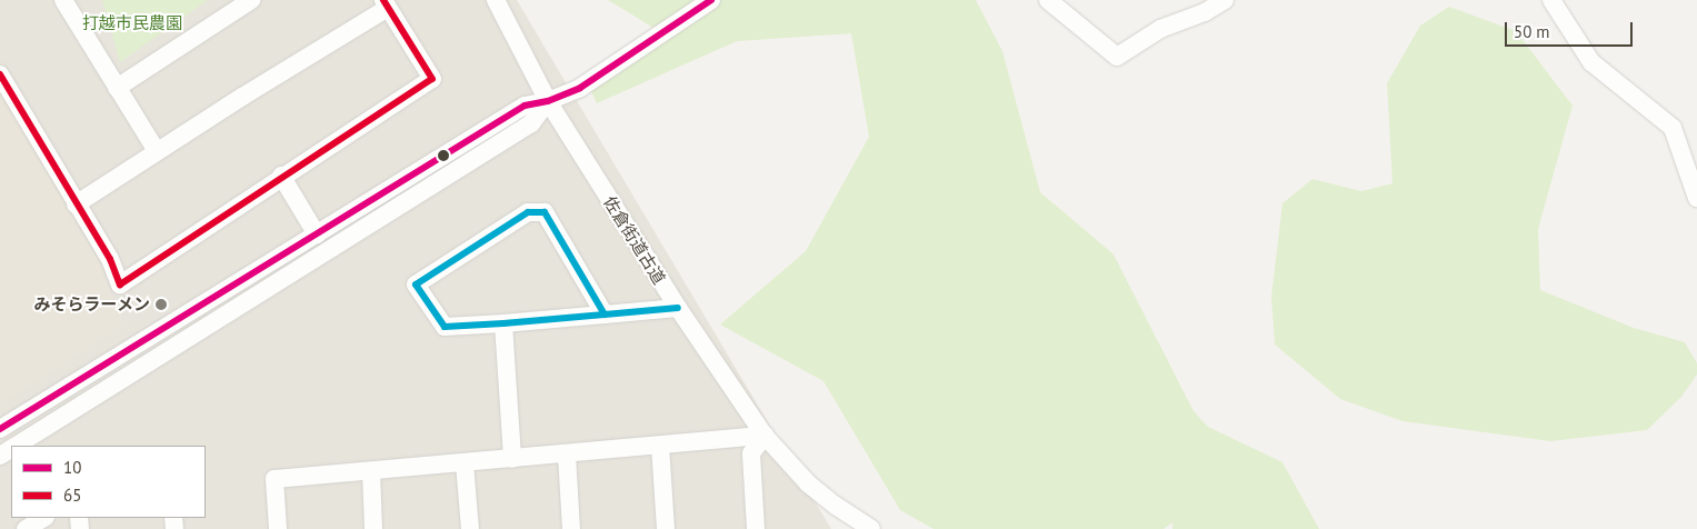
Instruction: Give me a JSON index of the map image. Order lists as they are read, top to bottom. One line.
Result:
{"streets":{"street":["佐倉街道古道"]},"parks":["打越市民農園"],"places":["みそらラーメン"],"lines":["transit line 10","transit line 65"],"legend":["10","65"],"scale_bar":"50 m"}
